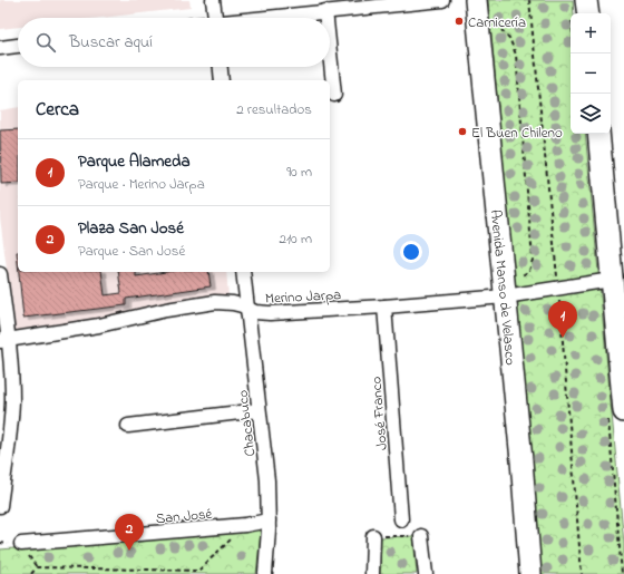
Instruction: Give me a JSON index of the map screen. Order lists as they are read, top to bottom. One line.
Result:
{"streets":{"main road":["Avenida Manso de Velasco"],"street":["Merino Jarpa","José Franco","Chacabuco","San José"]},"crossings":[["Avenida Manso de Velasco","Merino Jarpa"],["Merino Jarpa","José Franco"],["Merino Jarpa","Chacabuco"],["Chacabuco","San José"]],"places":["Carnicería","El Buen Chileno"],"page":{"map_buttons":["+","−"],"search":"Buscar aquí","heading":["Cerca","2 resultados"],"list":[{"mark":"1","name":"Parque Alameda","note":"Parque · Merino Jarpa","value":"90 m"},{"mark":"2","name":"Plaza San José","note":"Parque · San José","value":"210 m"}],"pins":["1","2"]}}
